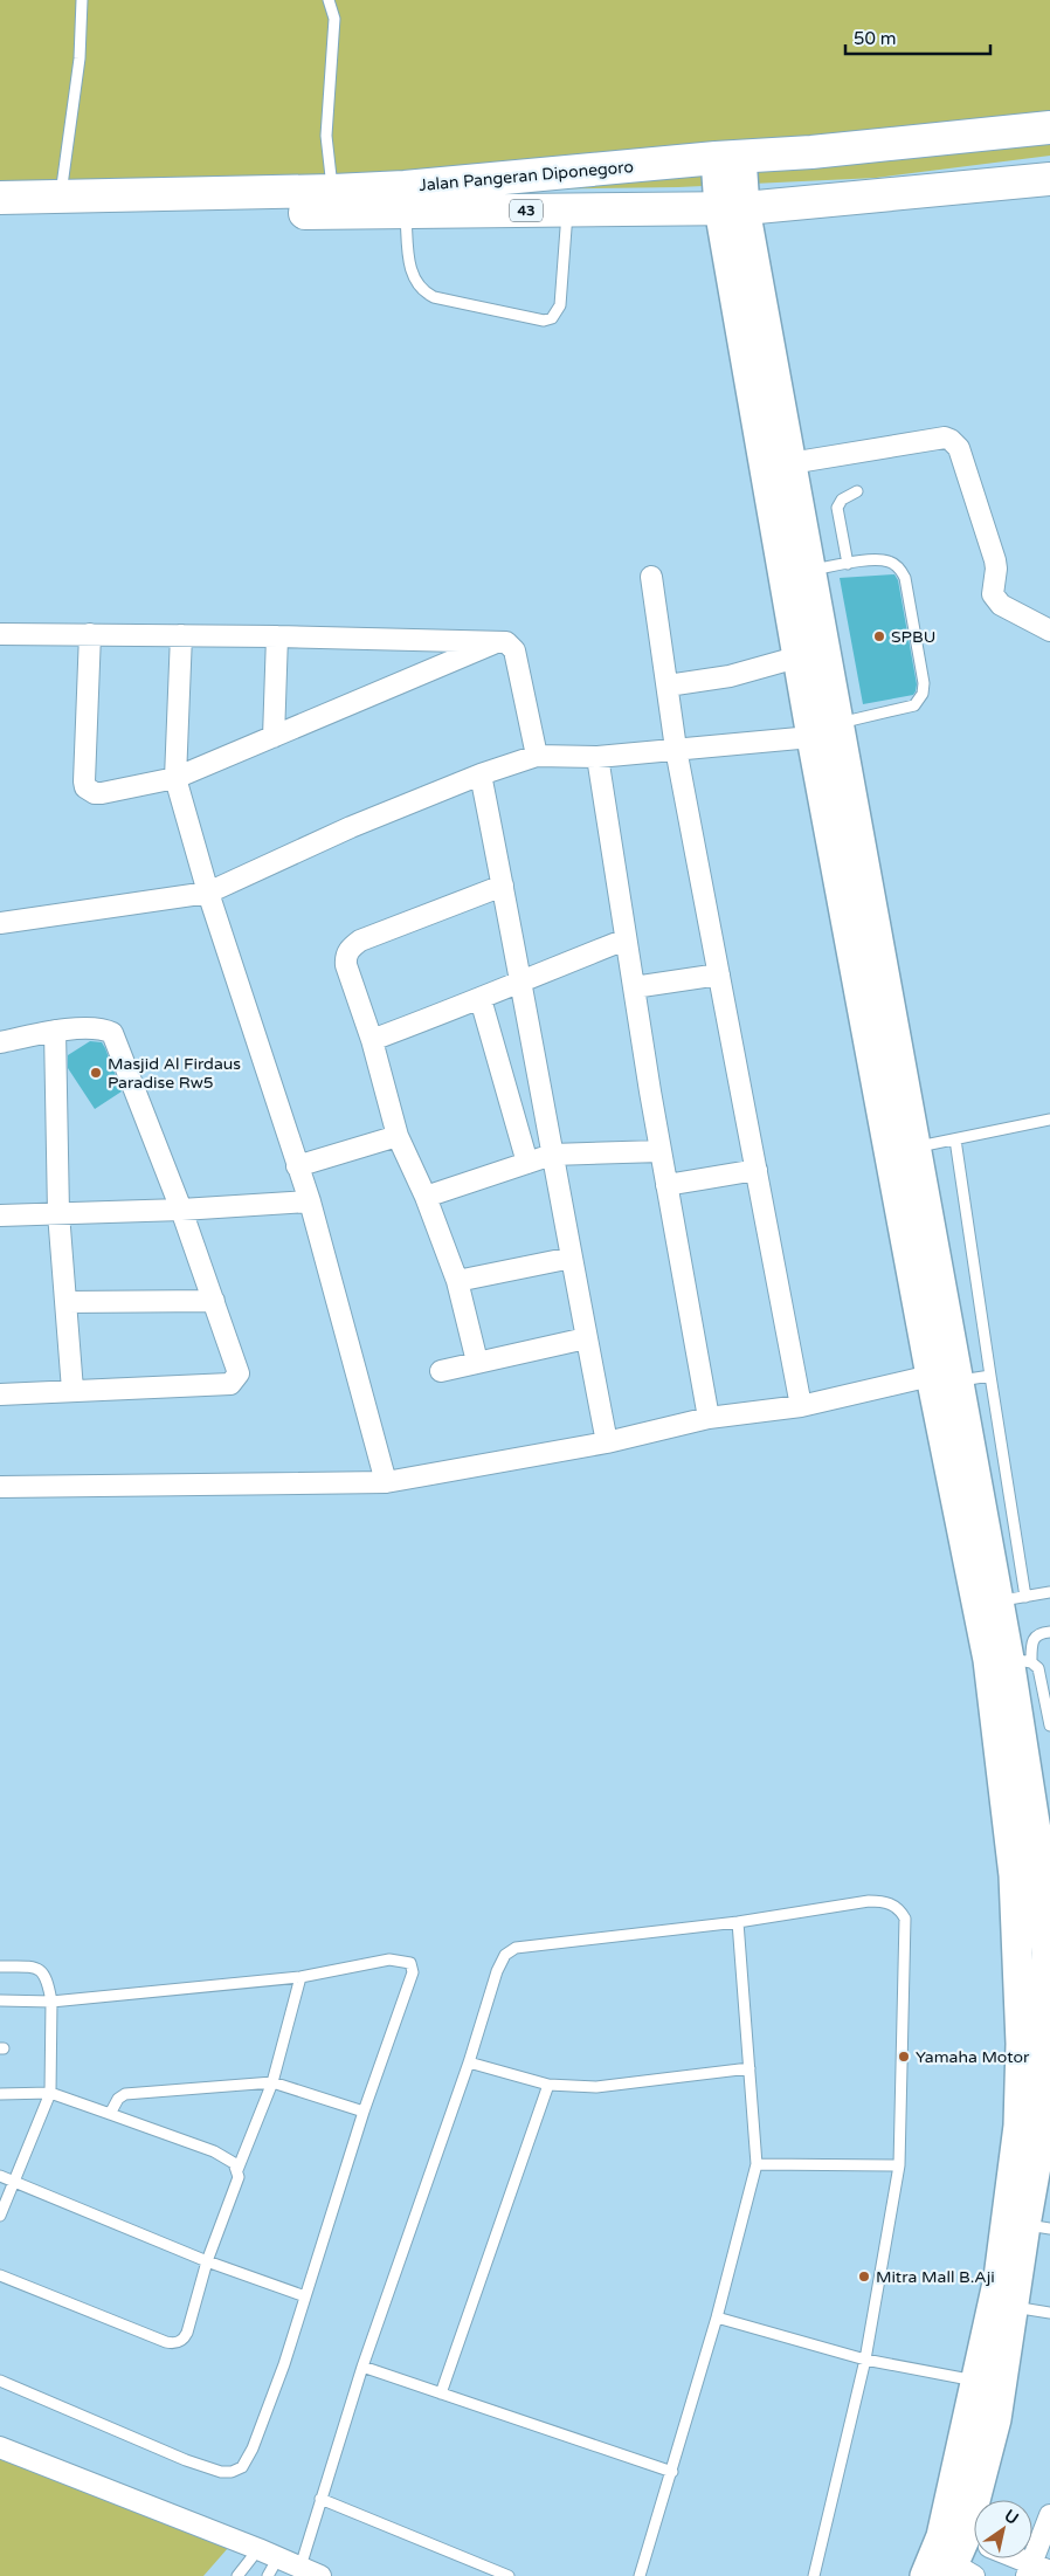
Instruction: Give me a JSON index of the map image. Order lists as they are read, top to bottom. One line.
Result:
{"streets":{"highway":["Jalan Pangeran Diponegoro","43"]},"places":["SPBU","Masjid Al Firdaus Paradise Rw5","Yamaha Motor","Mitra Mall B.Aji"],"scale_bar":"50 m","north":"top right"}
